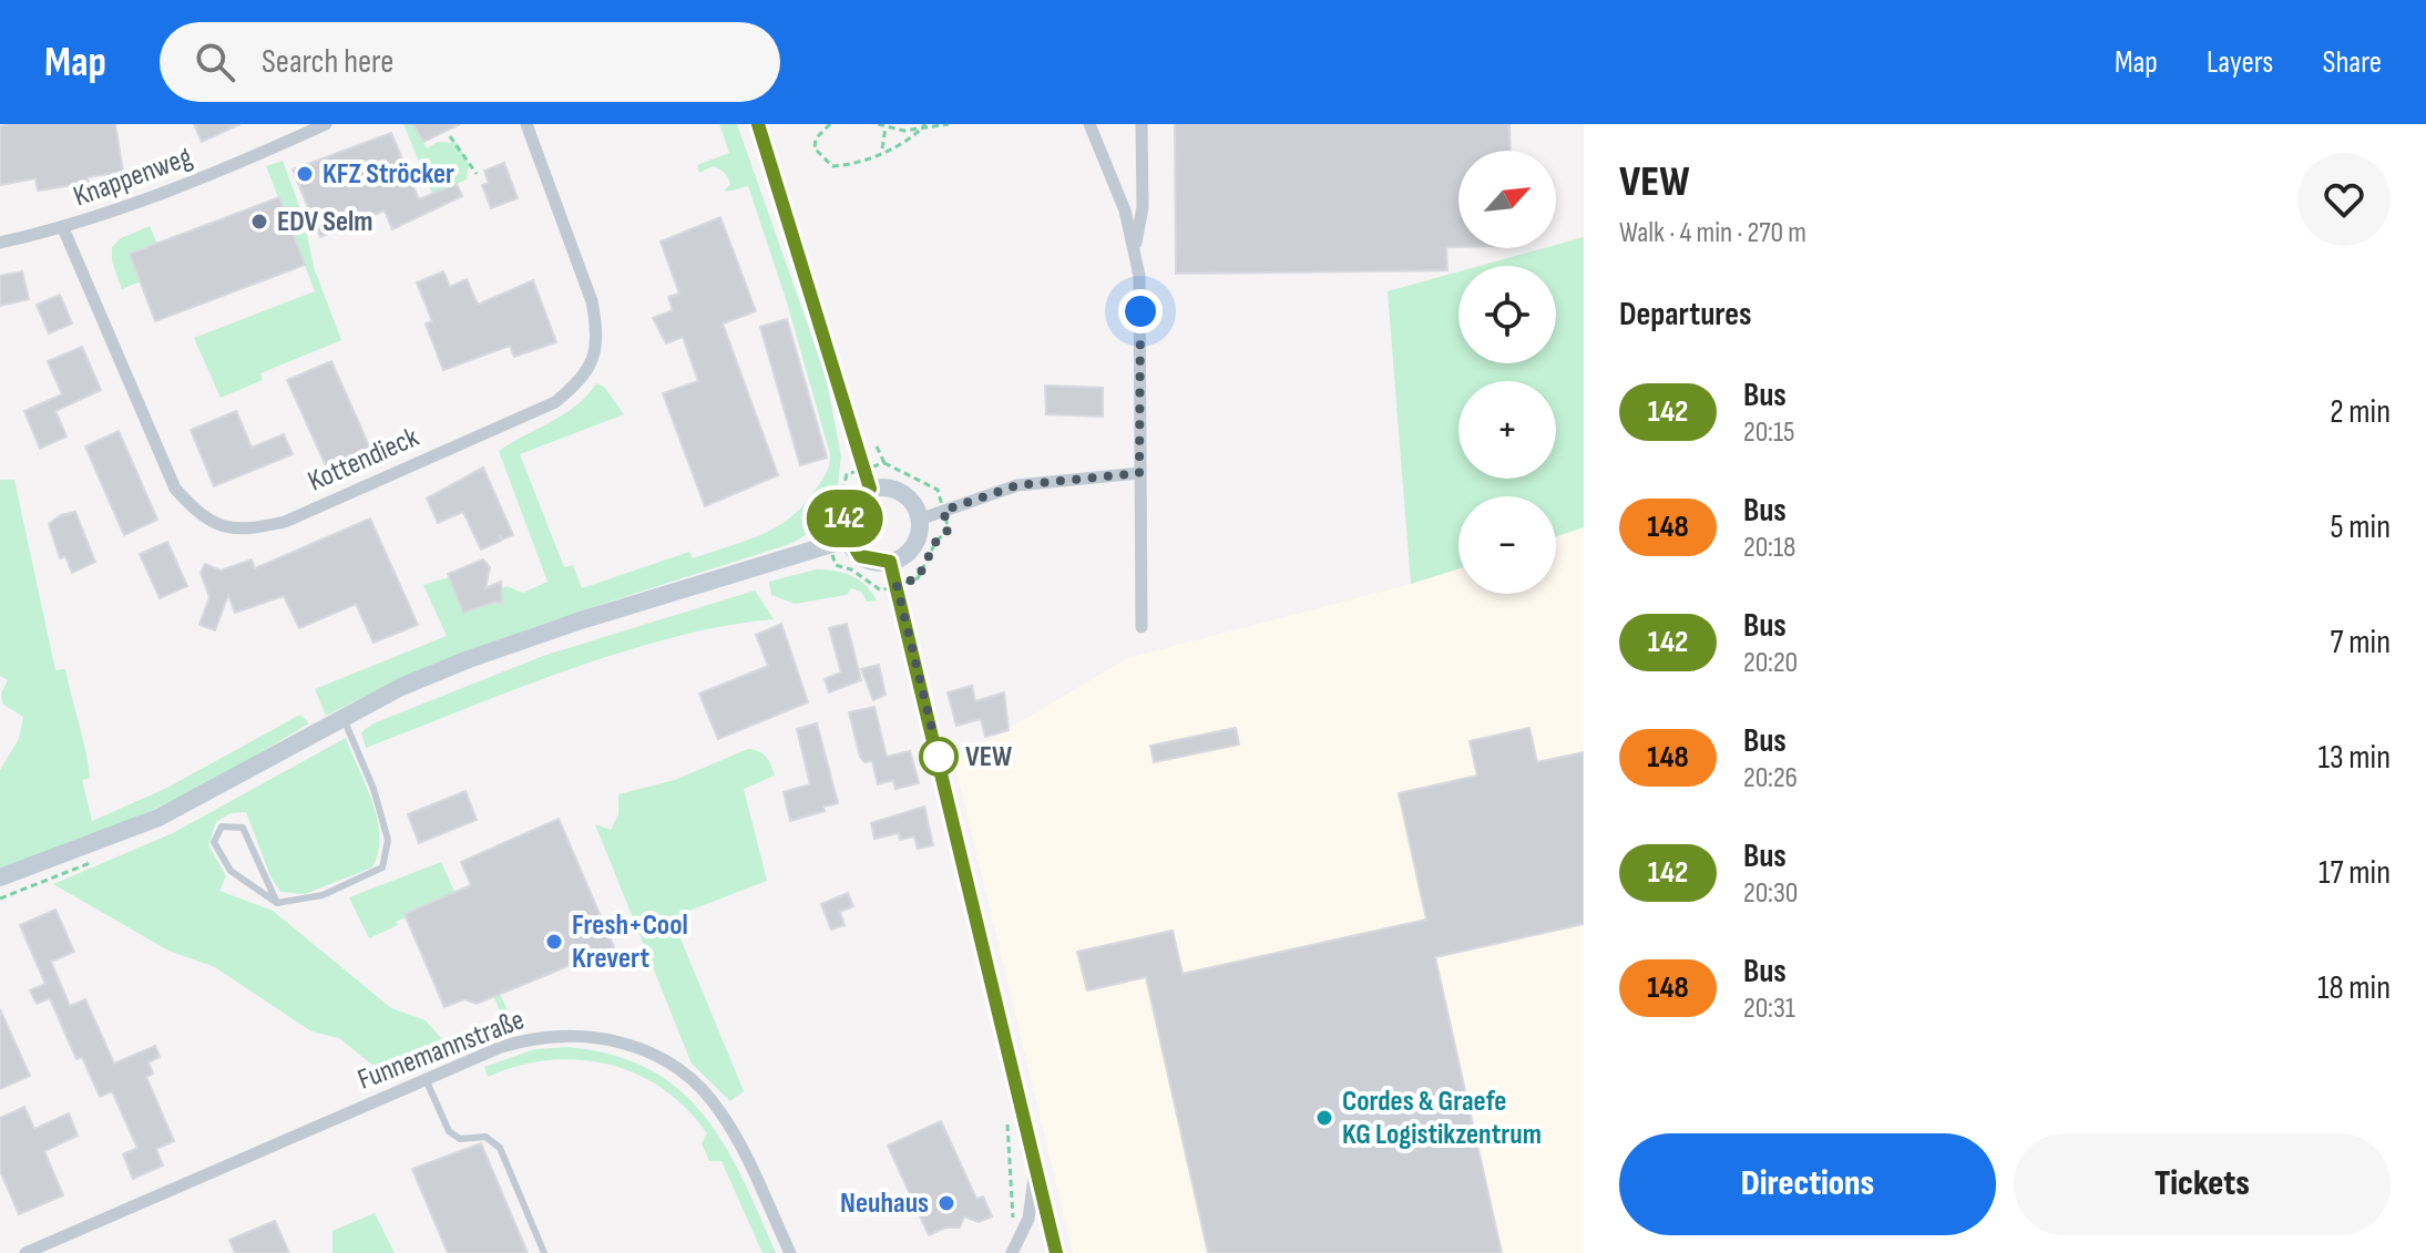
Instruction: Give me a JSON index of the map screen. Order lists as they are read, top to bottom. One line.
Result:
{"streets":{"street":["Knappenweg","Kottendieck","Funnemannstraße"]},"crossings":[["Knappenweg","Kottendieck"]],"places":["KFZ Ströcker","EDV Selm","VEW","Fresh+Cool Krevert","Cordes & Graefe KG Logistikzentrum","Neuhaus"],"lines":["bus line 142"],"north":"top right","page":{"header":"Map","search":"Search here","nav":["Map","Layers","Share"],"on_map":"142","heading":[["VEW","Walk · 4 min · 270 m"],"Departures"],"map_buttons":["+","−"],"list":[{"mark":"142","name":"Bus","note":"20:15","value":"2 min"},{"mark":"148","name":"Bus","note":"20:18","value":"5 min"},{"mark":"142","name":"Bus","note":"20:20","value":"7 min"},{"mark":"148","name":"Bus","note":"20:26","value":"13 min"},{"mark":"142","name":"Bus","note":"20:30","value":"17 min"},{"mark":"148","name":"Bus","note":"20:31","value":"18 min"}],"buttons":["Directions","Tickets"]}}
